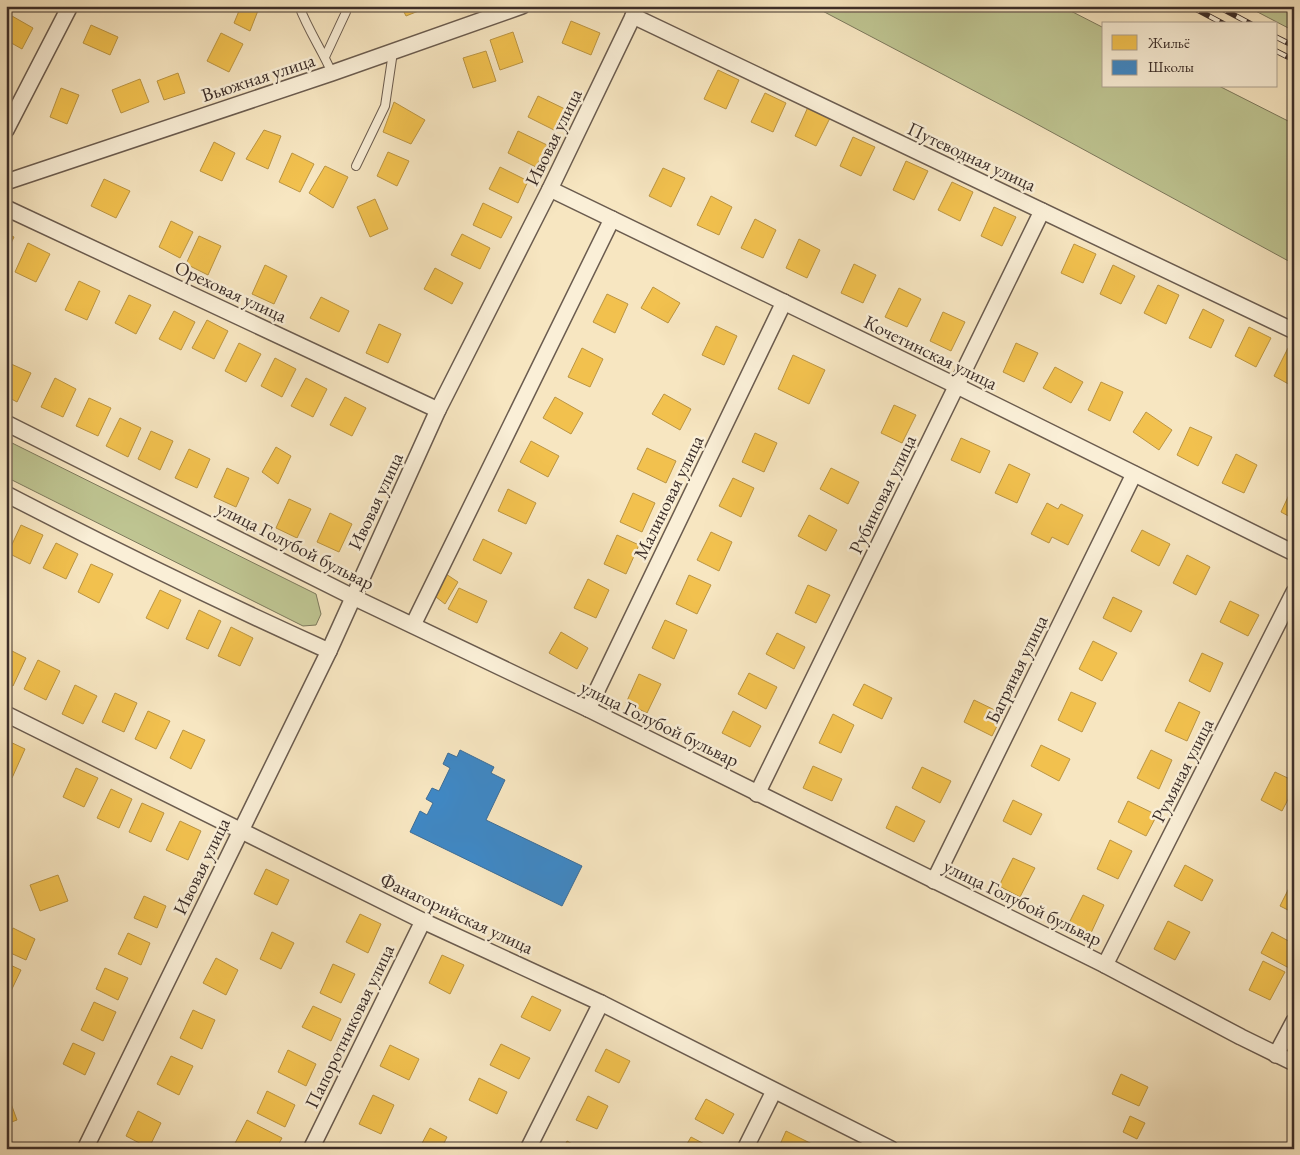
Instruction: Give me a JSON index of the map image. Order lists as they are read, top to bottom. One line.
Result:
{"streets":{"street":["Вьюжная улица","Ивовая улица","Путеводная улица","Ореховая улица","Кочетинская улица","Рубиновая улица","Малиновая улица","улица Голубой бульвар","Багряная улица","Румяная улица","Фанагорийская улица","Папоротниковая улица"]},"crossings":[["Ивовая улица","Путеводная улица"],["Ивовая улица","Ореховая улица"],["Ивовая улица","Кочетинская улица"],["Ивовая улица","улица Голубой бульвар"],["Ивовая улица","Фанагорийская улица"],["Путеводная улица","Рубиновая улица"],["Кочетинская улица","Рубиновая улица"],["Кочетинская улица","Малиновая улица"],["Кочетинская улица","Багряная улица"],["Рубиновая улица","улица Голубой бульвар"],["Малиновая улица","улица Голубой бульвар"],["улица Голубой бульвар","Багряная улица"],["улица Голубой бульвар","Румяная улица"],["Фанагорийская улица","Папоротниковая улица"]],"legend":["Жильё","Школы"]}
